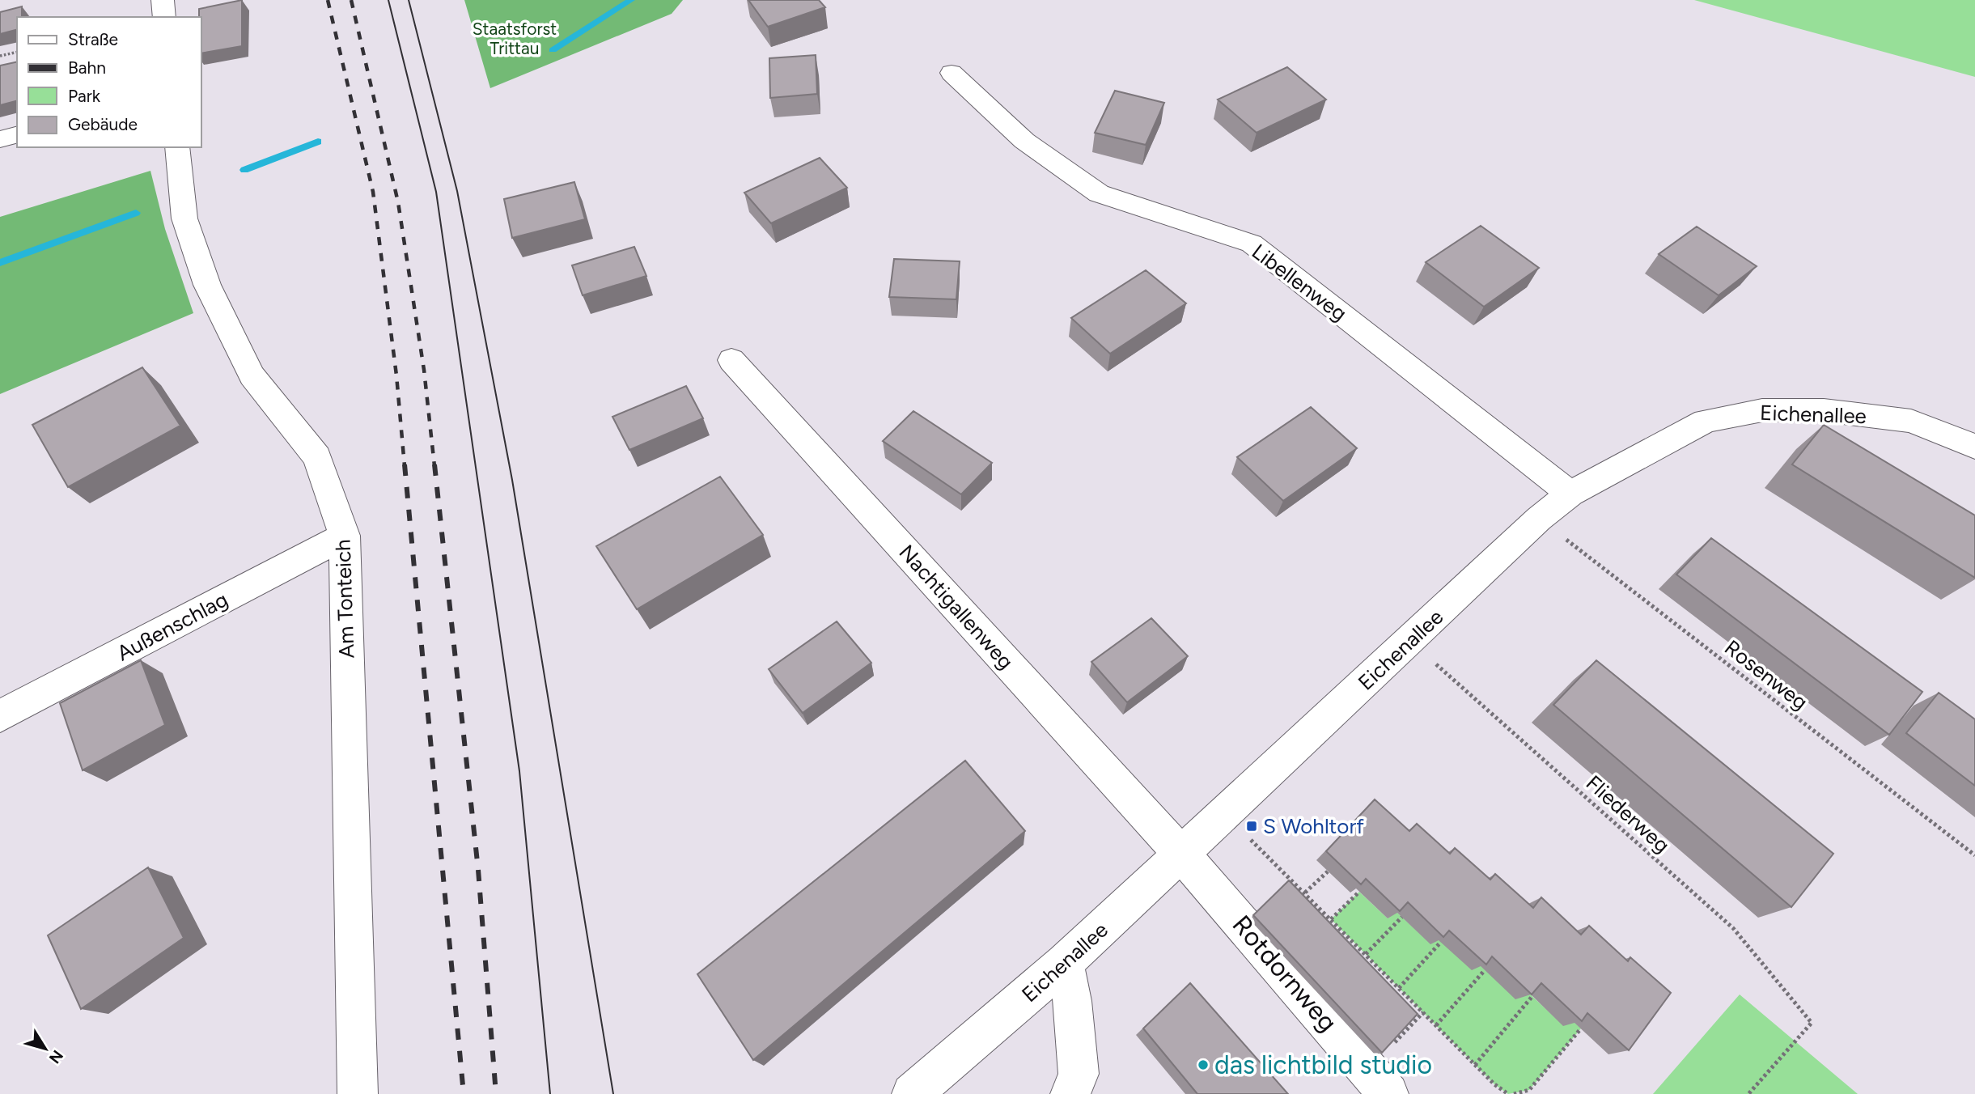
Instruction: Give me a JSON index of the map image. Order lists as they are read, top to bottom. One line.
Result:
{"streets":{"street":["Libellenweg","Eichenallee","Am Tonteich","Nachtigallenweg","Außenschlag","Rotdornweg"],"path":["Rosenweg","Fliederweg"]},"crossings":[["Libellenweg","Eichenallee"],["Eichenallee","Nachtigallenweg"],["Eichenallee","Rosenweg"],["Eichenallee","Fliederweg"],["Eichenallee","Rotdornweg"],["Am Tonteich","Außenschlag"],["Nachtigallenweg","Rotdornweg"]],"parks":["Staatsforst Trittau"],"places":{"transit":["S Wohltorf"],"other":["das lichtbild studio"]},"legend":["Straße","Bahn","Park","Gebäude"],"north":"bottom right"}
